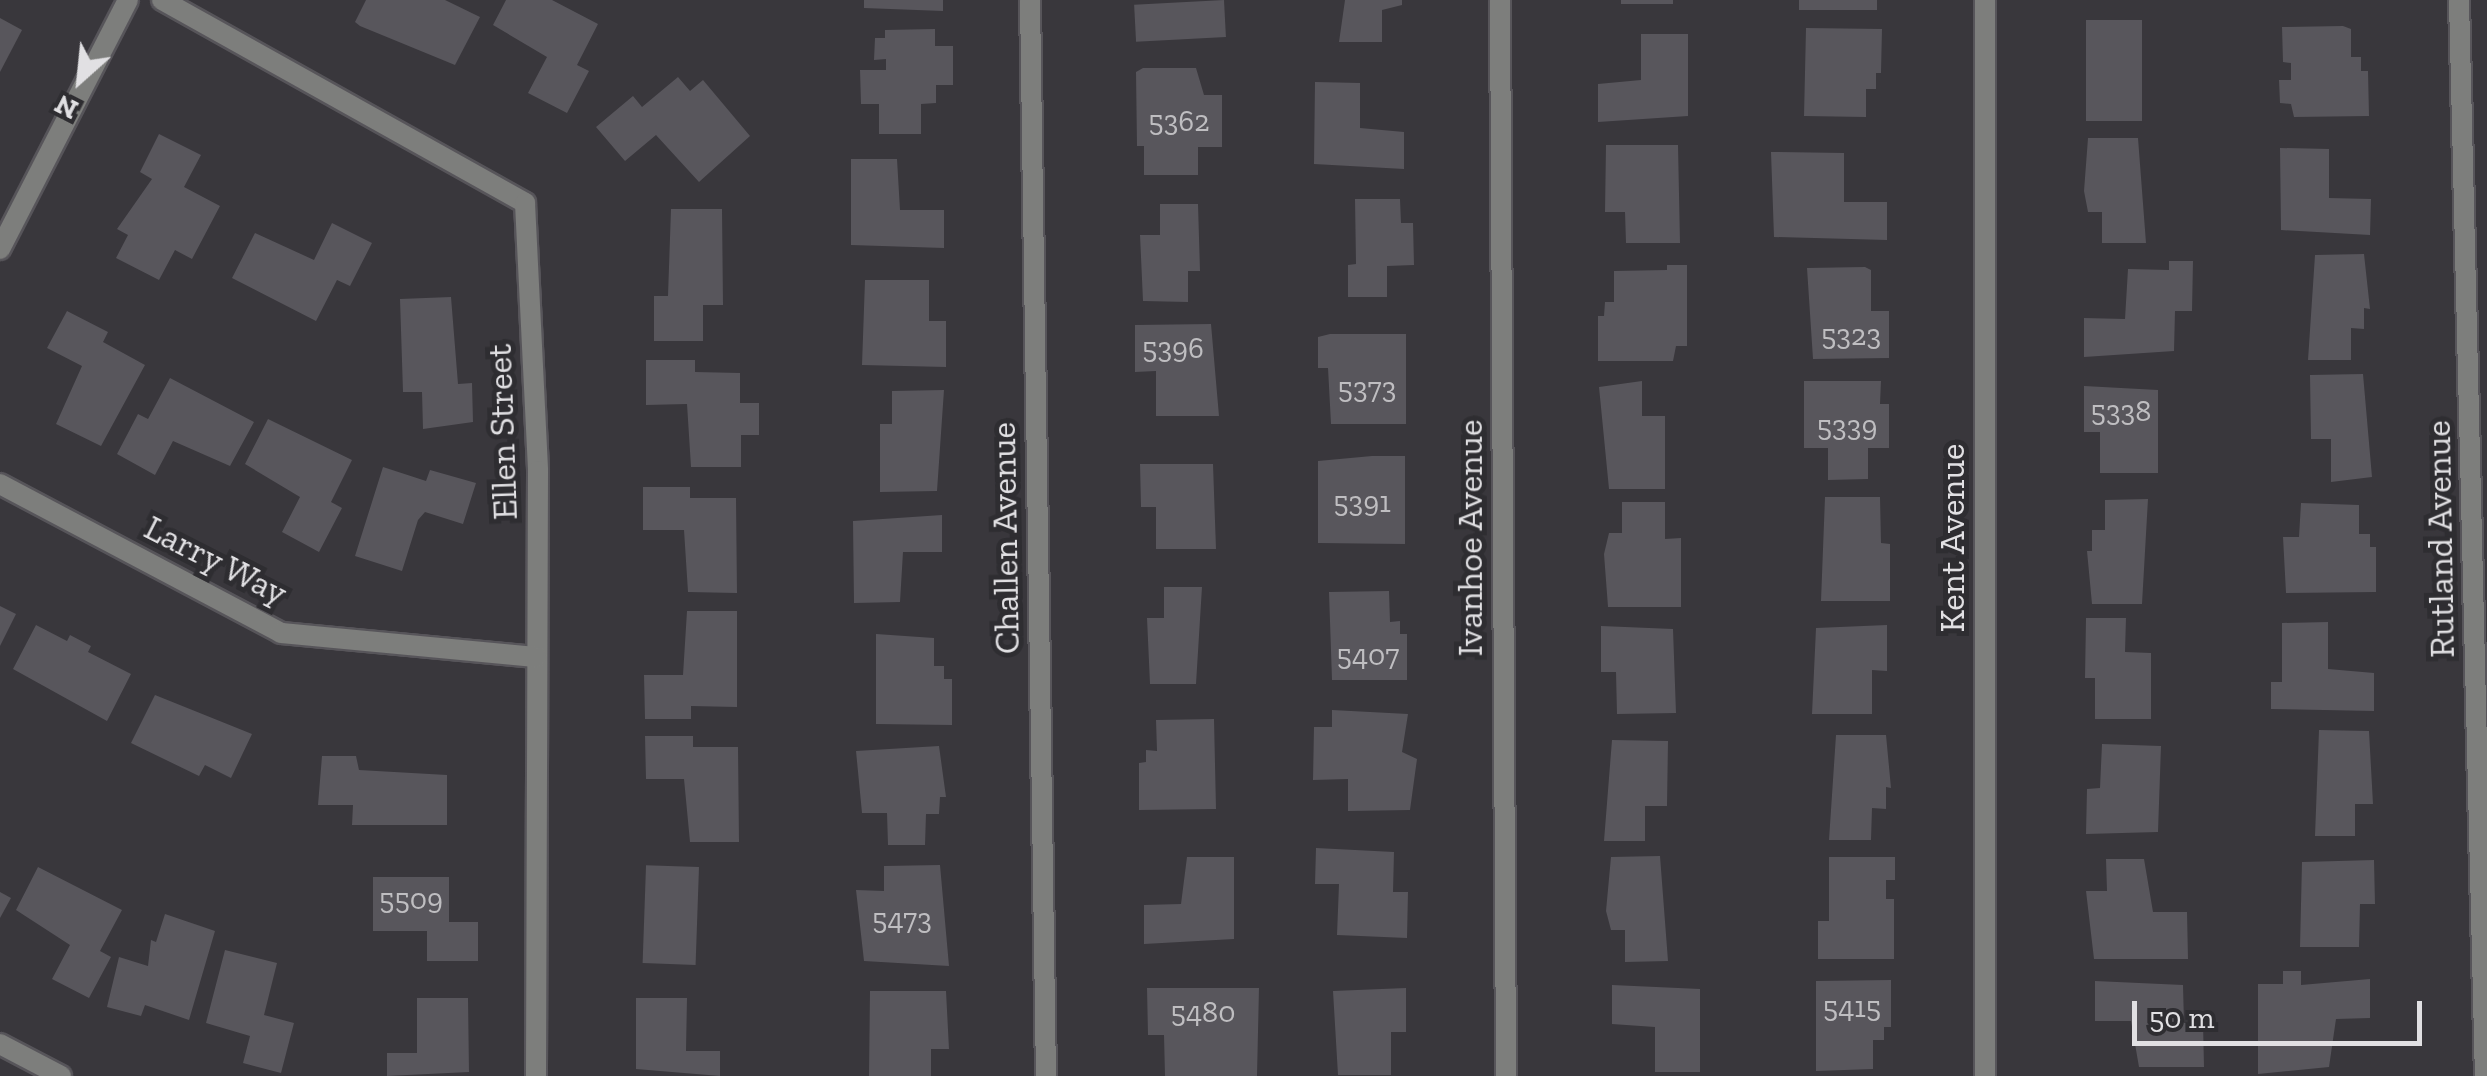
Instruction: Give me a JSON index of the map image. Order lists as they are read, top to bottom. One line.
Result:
{"streets":{"street":["Ellen Street","Challen Avenue","Ivanhoe Avenue","Kent Avenue","Rutland Avenue","Larry Way"]},"crossings":[["Ellen Street","Larry Way"]],"house_numbers":["5362","5323","5396","5373","5338","5339","5391","5407","5509","5473","5415","5480"],"scale_bar":"50 m","north":"bottom left"}
